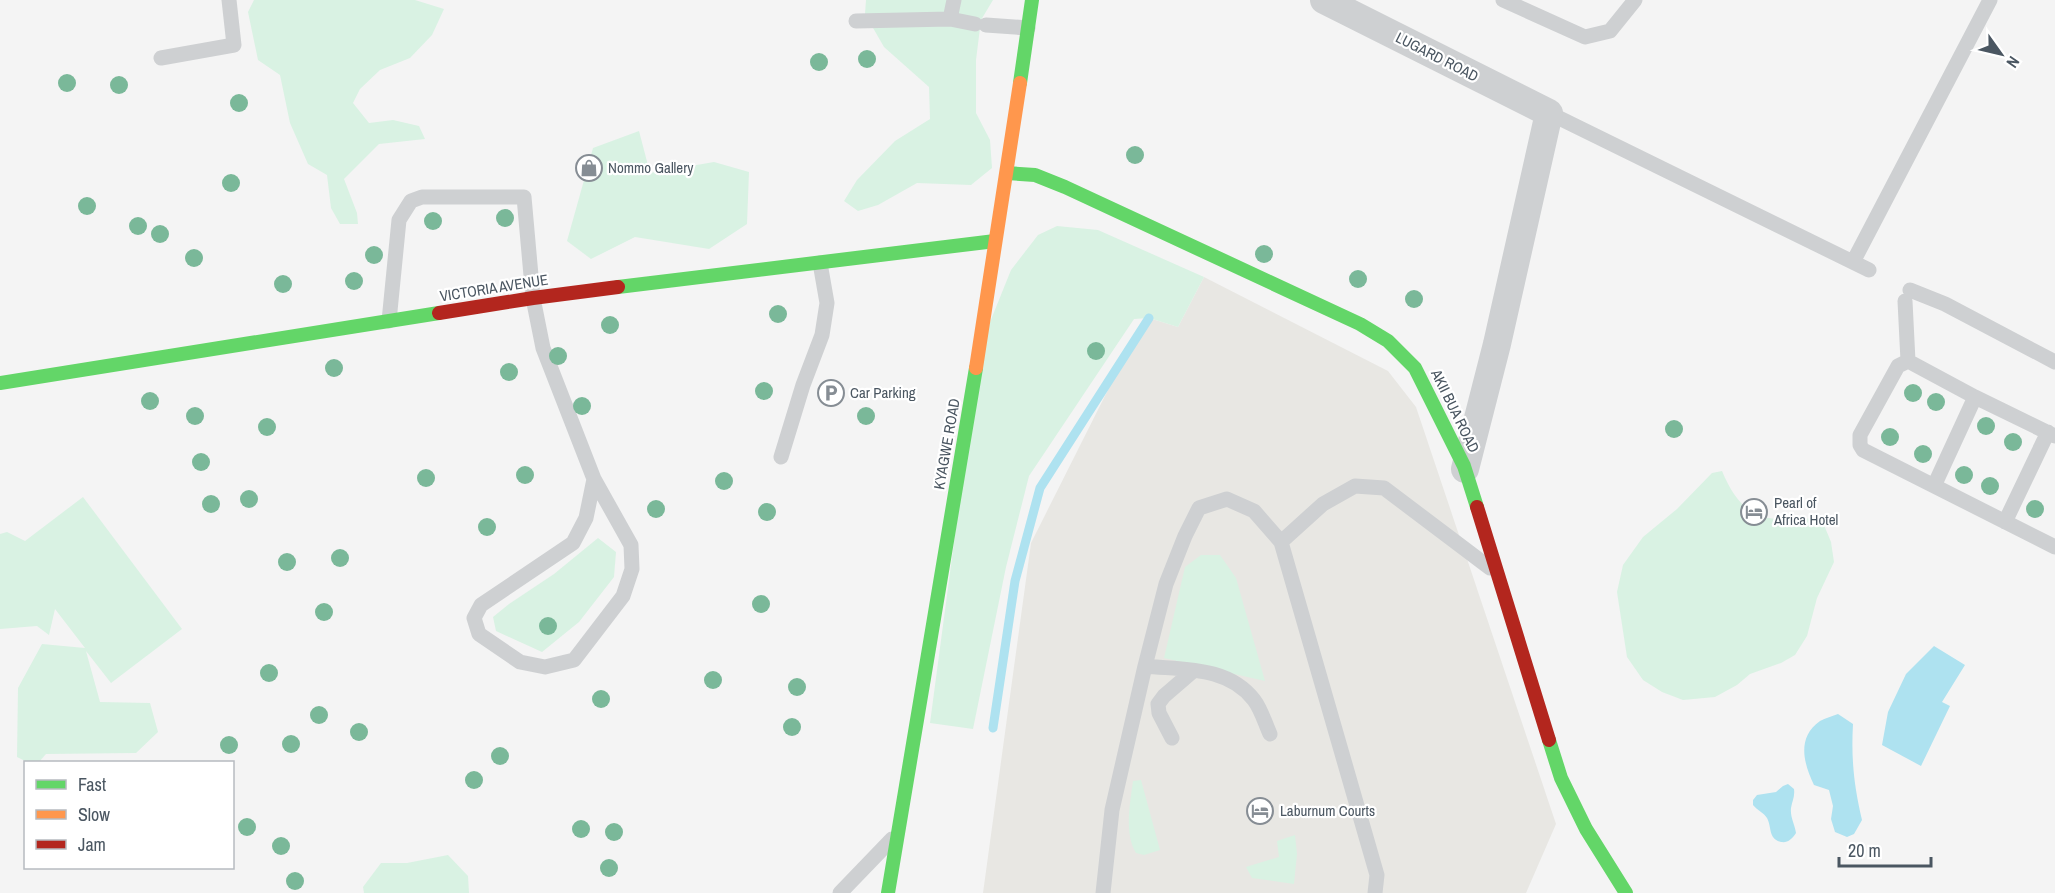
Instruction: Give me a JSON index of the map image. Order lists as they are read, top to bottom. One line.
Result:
{"streets":{"street":["LUGARD ROAD","VICTORIA AVENUE","AKII BUA ROAD","KYAGWE ROAD"]},"crossings":[["VICTORIA AVENUE","KYAGWE ROAD"],["AKII BUA ROAD","KYAGWE ROAD"]],"places":{"shop":["Nommo Gallery"],"parking":["Car Parking"],"hotel":["Pearl of Africa Hotel","Laburnum Courts"]},"legend":["Fast","Slow","Jam"],"scale_bar":"20 m","north":"bottom right"}
